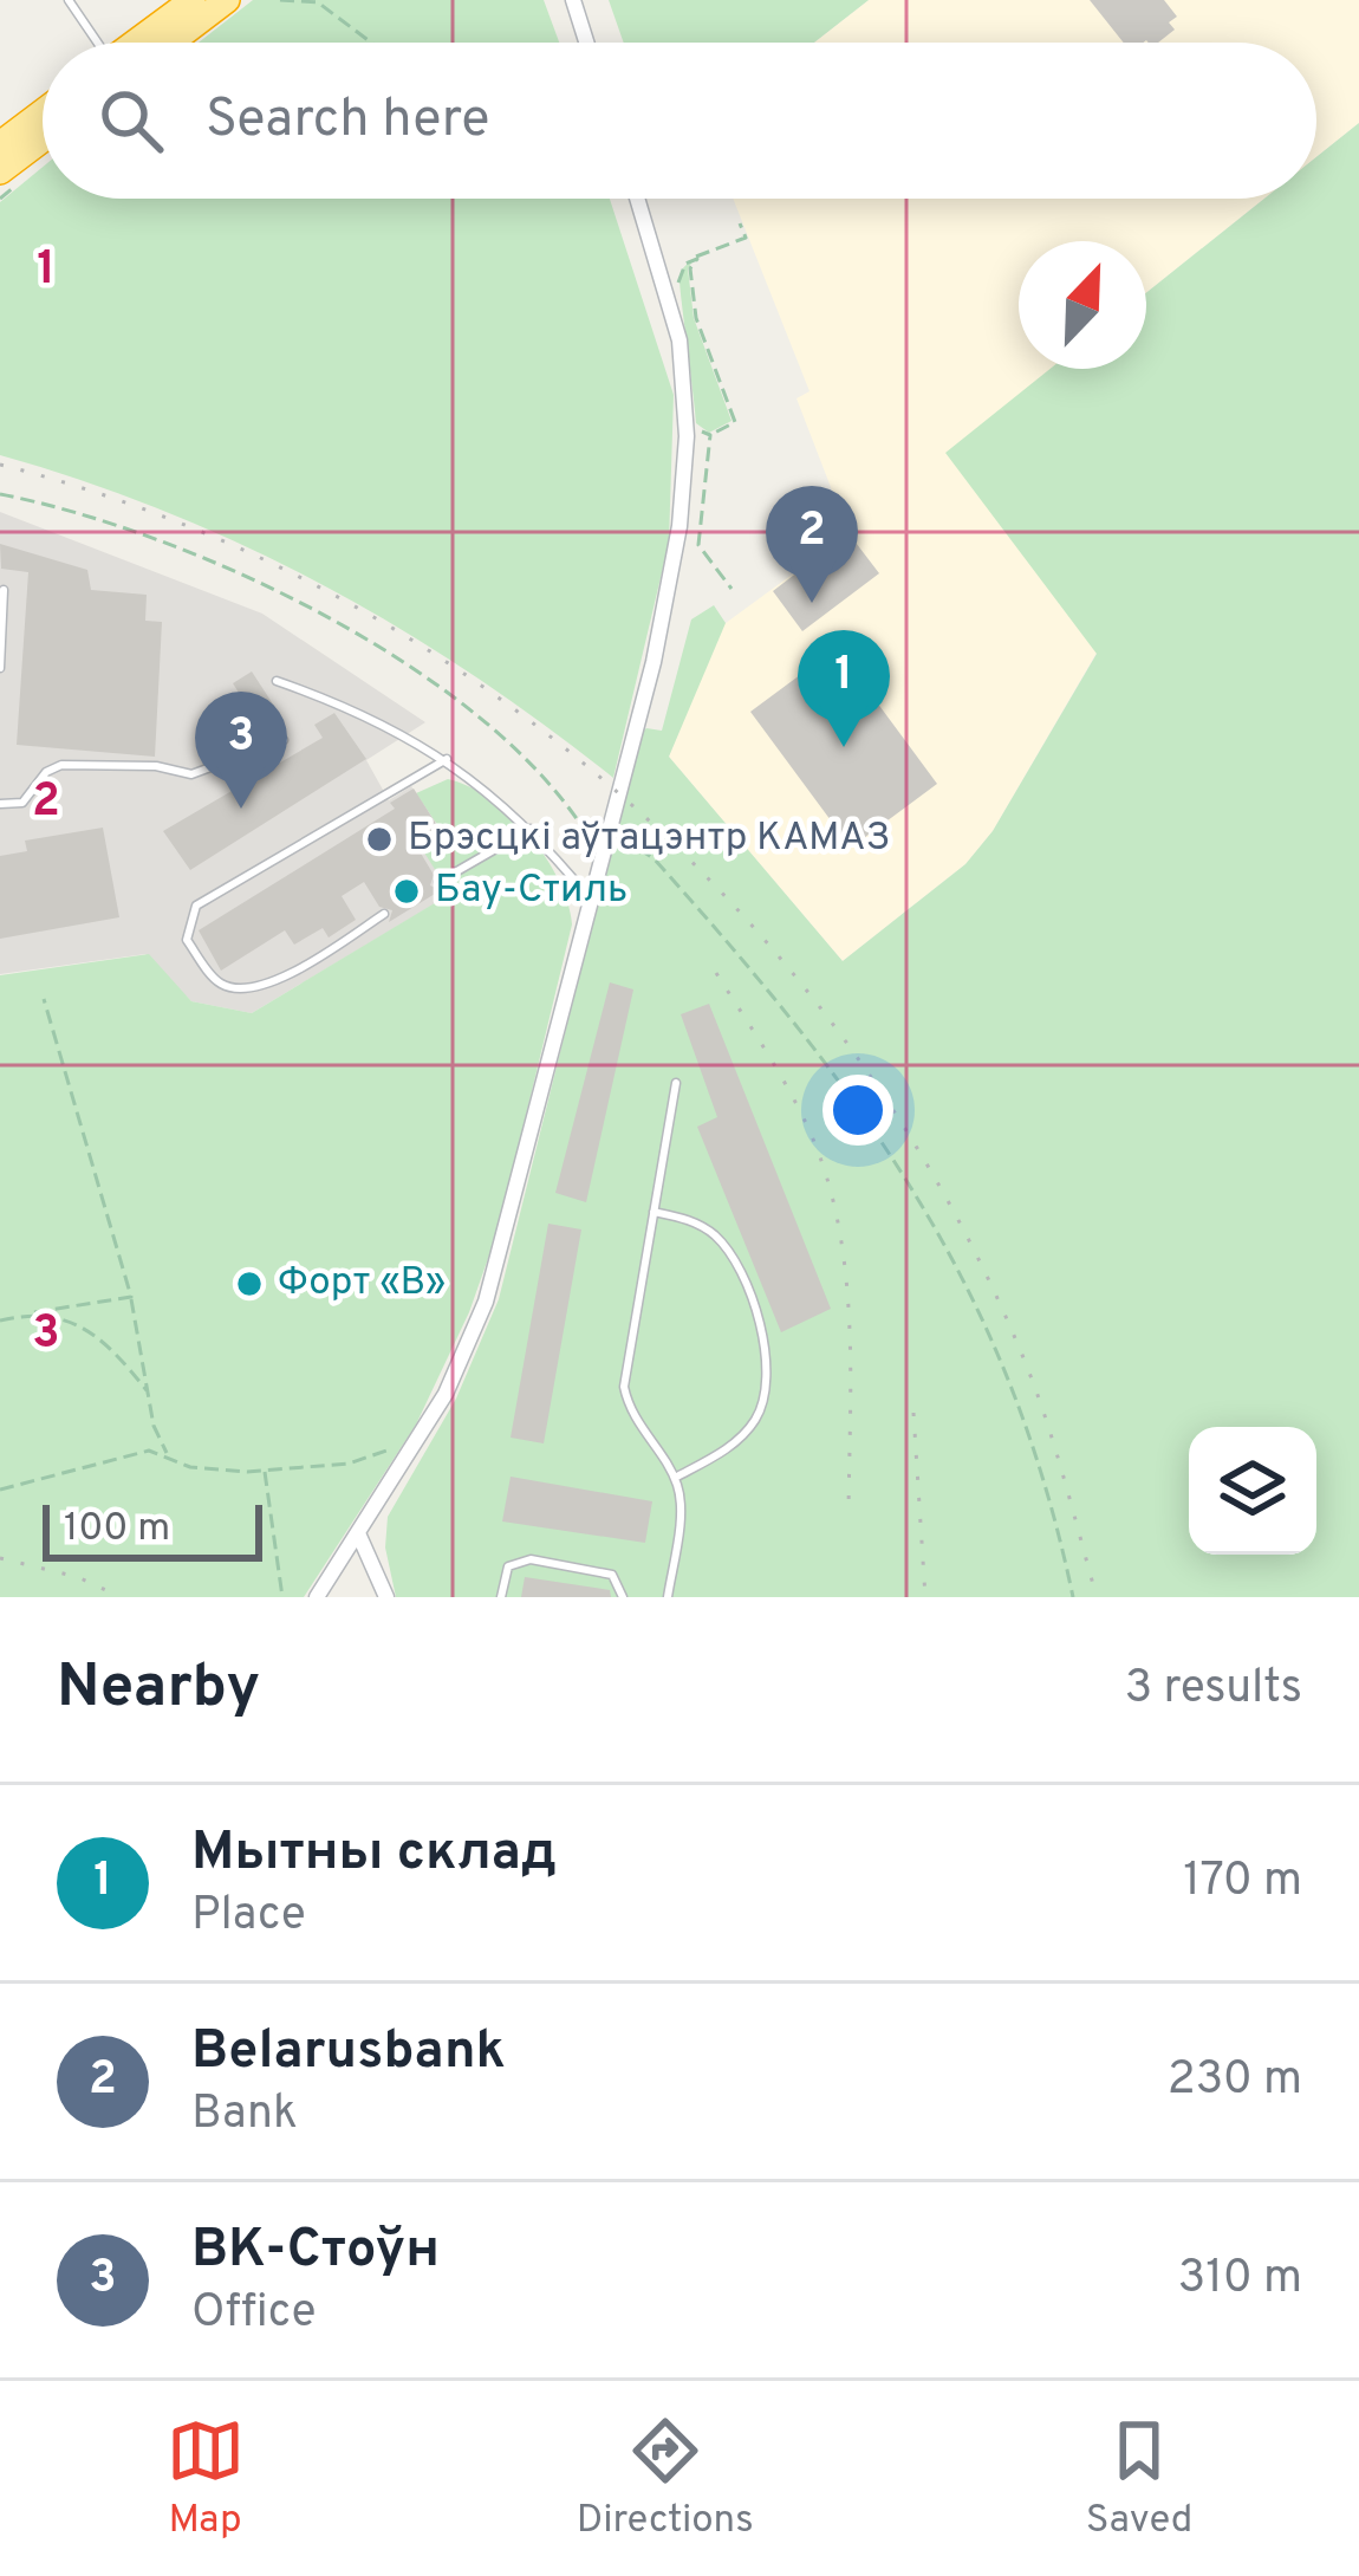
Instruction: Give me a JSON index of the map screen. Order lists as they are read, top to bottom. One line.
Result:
{"places":["Брэсцкі аўтацэнтр КАМАЗ","Бау-Стиль","Форт «В»"],"scale_bar":"100 m","north":"top right","page":{"search":"Search here","pins":["2","1","3"],"scale":"100 m","heading":["Nearby","3 results"],"list":[{"mark":"1","name":"Мытны склад","note":"Place","value":"170 m"},{"mark":"2","name":"Belarusbank","note":"Bank","value":"230 m"},{"mark":"3","name":"ВК-Стоўн","note":"Office","value":"310 m"}],"nav":["Map","Directions","Saved"]},"grid":{"rows":["1","2","3"]}}
